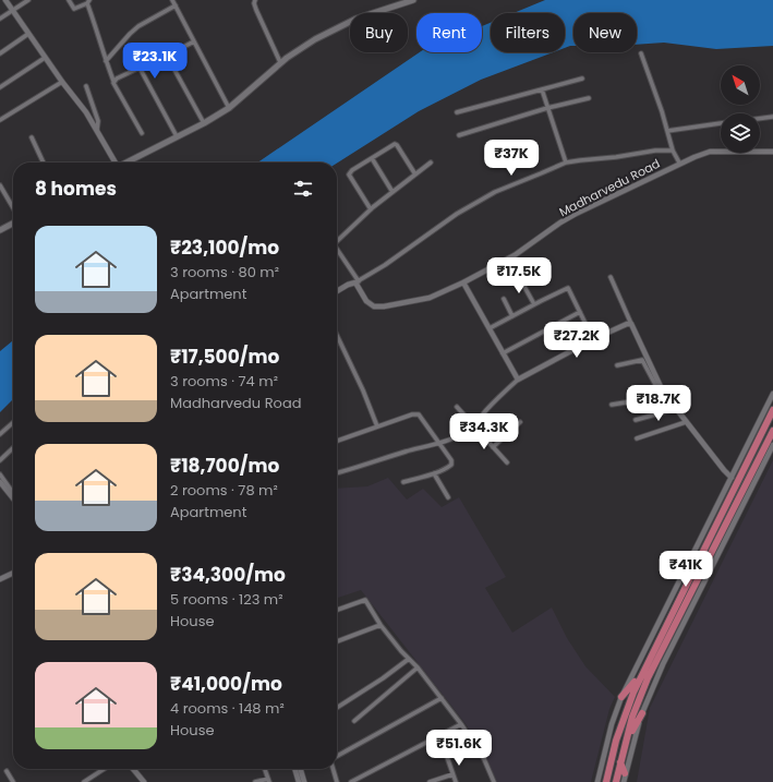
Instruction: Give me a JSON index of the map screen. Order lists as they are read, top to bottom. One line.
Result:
{"streets":{"street":["Madharvedu Road"]},"north":"top left","page":{"chip":["Buy","Rent","Filters","New"],"price":["₹23.1K","₹37K","₹17.5K","₹27.2K","₹18.7K","₹34.3K","₹41K","₹51.6K"],"heading":"8 homes","list":[{"name":"₹23,100/mo","note":"3 rooms · 80 m² · Apartment"},{"name":"₹17,500/mo","note":"3 rooms · 74 m² · Madharvedu Road"},{"name":"₹18,700/mo","note":"2 rooms · 78 m² · Apartment"},{"name":"₹34,300/mo","note":"5 rooms · 123 m² · House"},{"name":"₹41,000/mo","note":"4 rooms · 148 m² · House"}]}}
